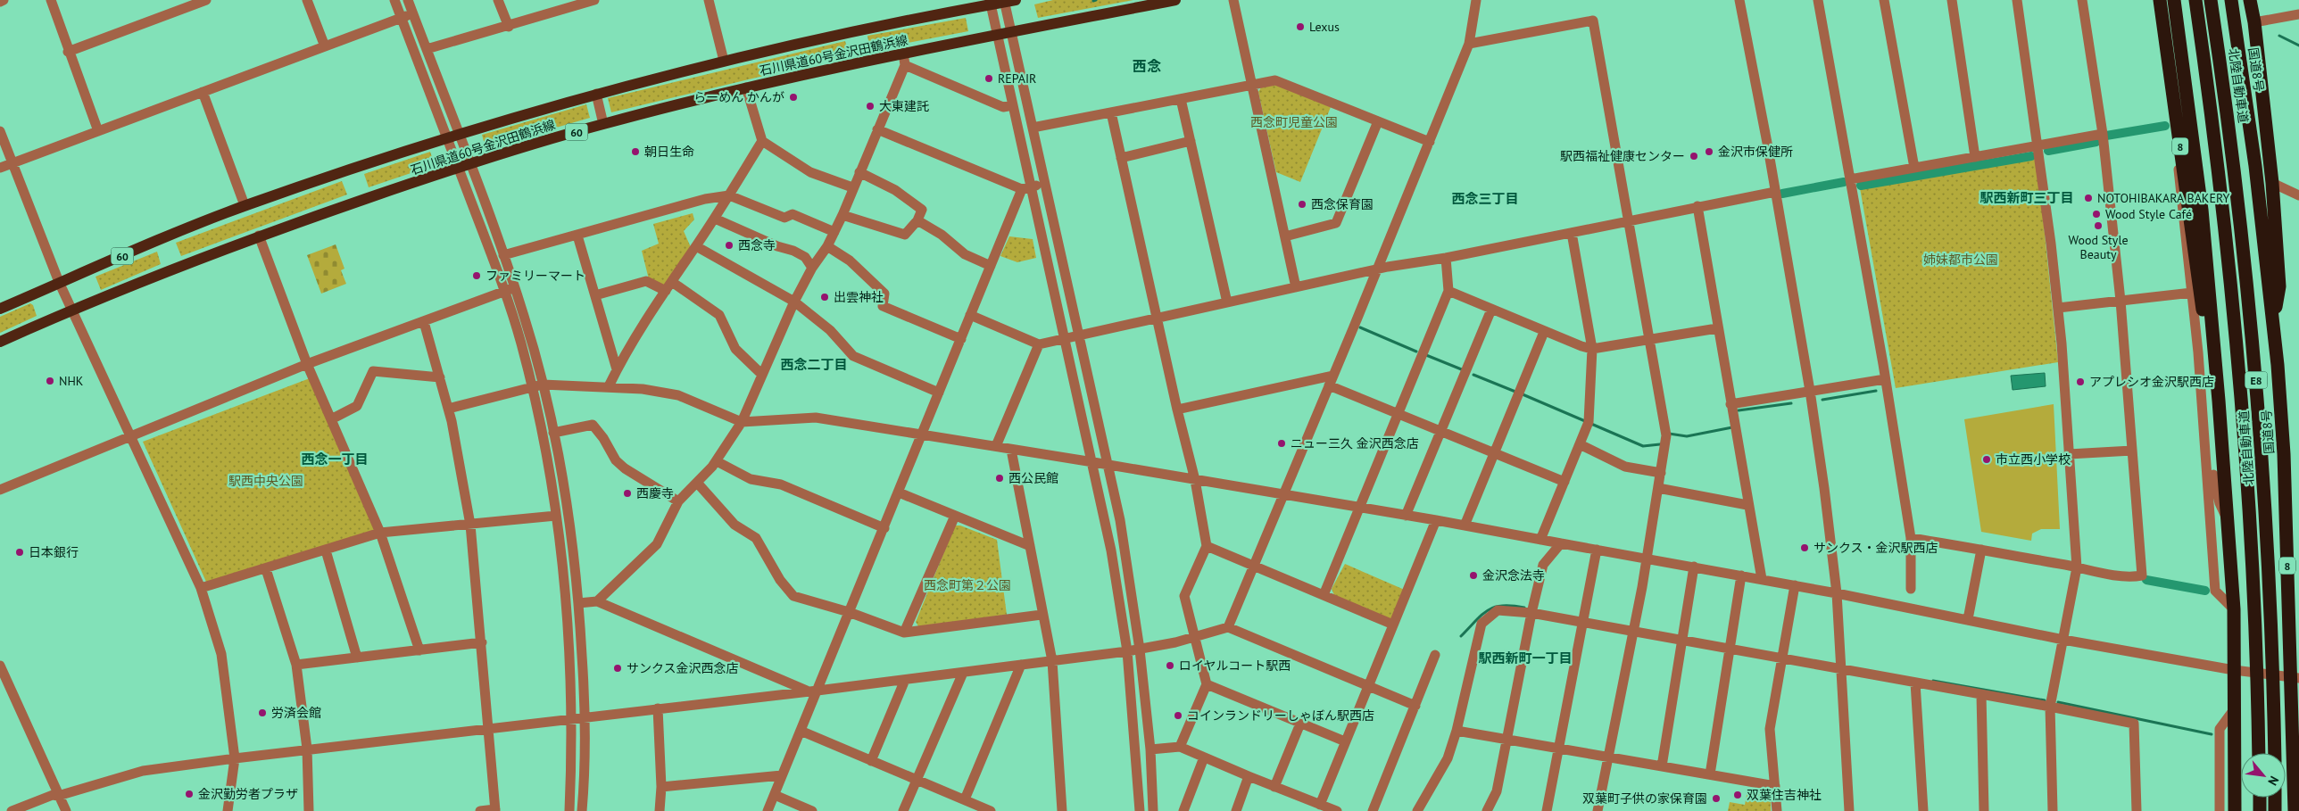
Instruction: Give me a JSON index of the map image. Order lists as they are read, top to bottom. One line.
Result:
{"streets":{"highway":["国道8号","北陸自動車道","8","E8"],"main road":["石川県道60号金沢田鶴浜線","60"]},"crossings":[["国道8号","8"]],"districts":["西念","駅西新町三丁目","西念三丁目","西念二丁目","西念一丁目","駅西新町一丁目"],"parks":["西念町児童公園","姉妹都市公園","駅西中央公園","西念町第２公園"],"places":["Lexus","REPAIR","らーめん かんが","大東建託","朝日生命","金沢市保健所","駅西福祉健康センター","NOTOHIBAKARA BAKERY","西念保育園","Wood Style Café","Wood Style Beauty","西念寺","ファミリーマート","出雲神社","NHK","アプレシオ金沢駅西店","ニュー三久 金沢西念店","市立西小学校","西公民館","西慶寺","サンクス・金沢駅西店","日本銀行","金沢念法寺","ロイヤルコート駅西","サンクス金沢西念店","労済会館","コインランドリーしゃぼん駅西店","金沢勤労者プラザ","双葉住吉神社","双葉町子供の家保育園"],"north":"bottom right"}
